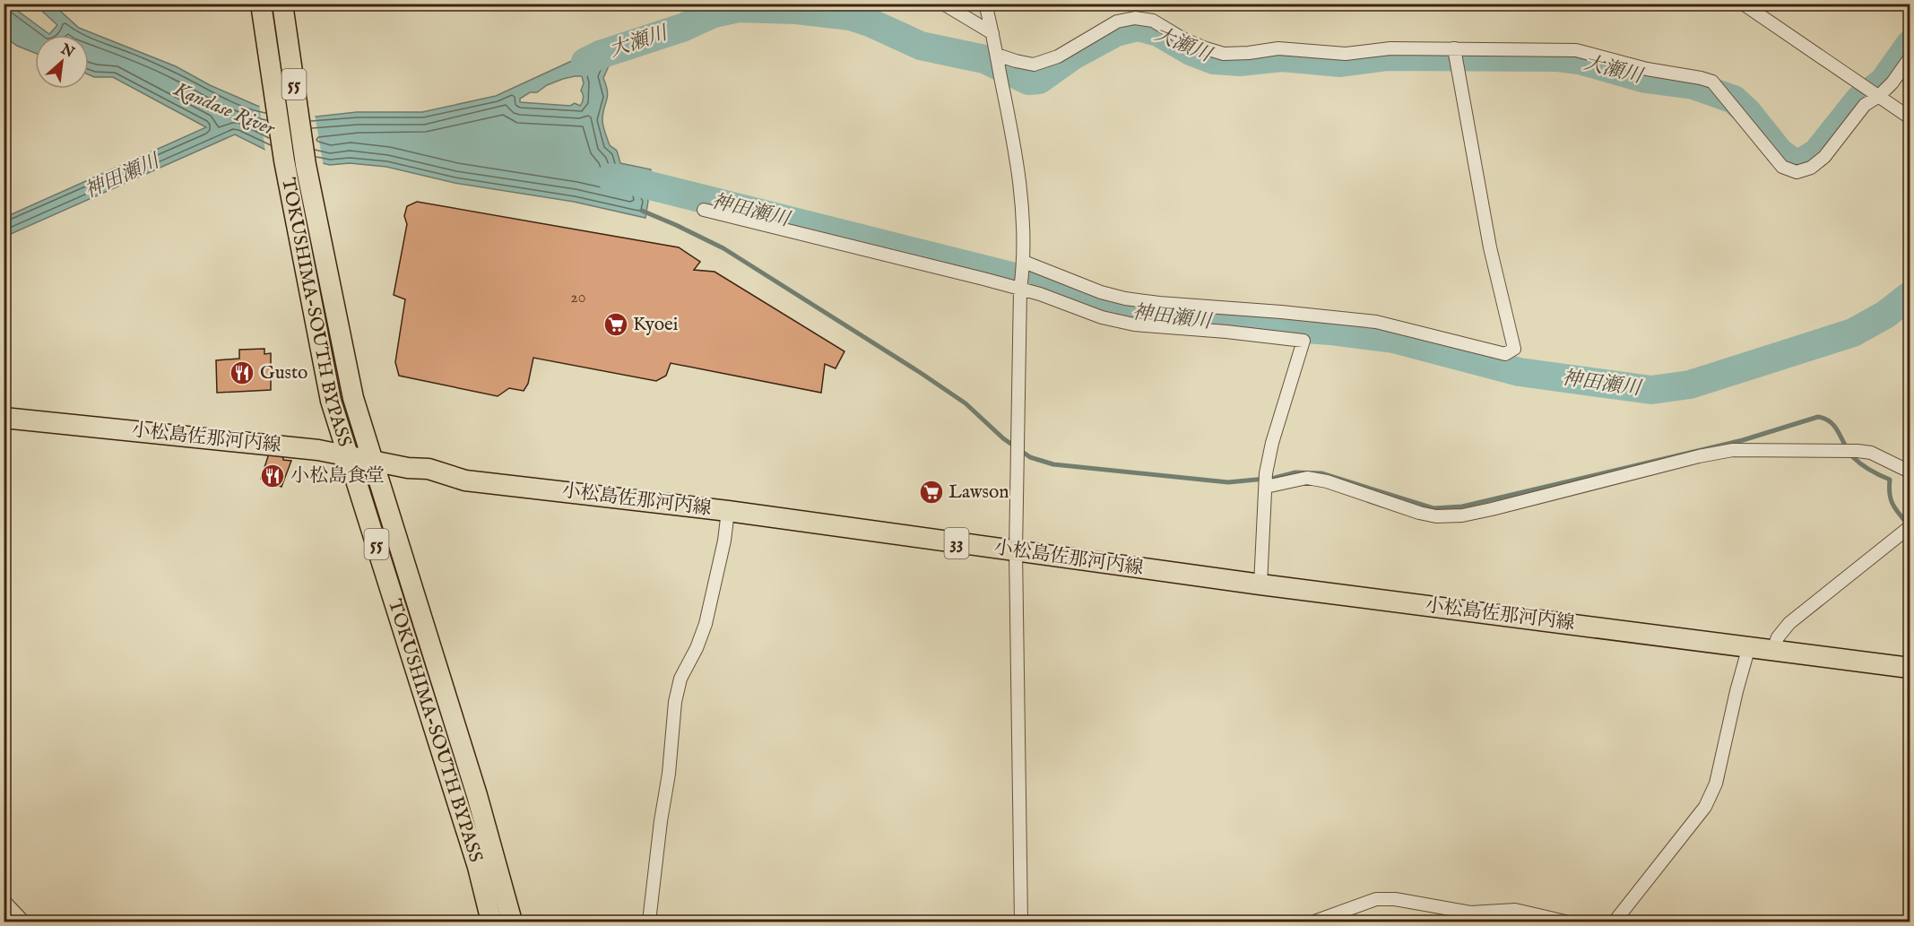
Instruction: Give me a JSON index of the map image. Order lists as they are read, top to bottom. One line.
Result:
{"streets":{"main road":["55","TOKUSHIMA-SOUTH BYPASS","小松島佐那河内線","33"]},"crossings":[["TOKUSHIMA-SOUTH BYPASS","小松島佐那河内線"]],"water":["大瀬川","Kandase River","神田瀬川"],"places":{"supermarket":["Kyoei","Lawson"],"restaurant":["Gusto","小松島食堂"]},"house_numbers":["20"],"north":"top right"}
